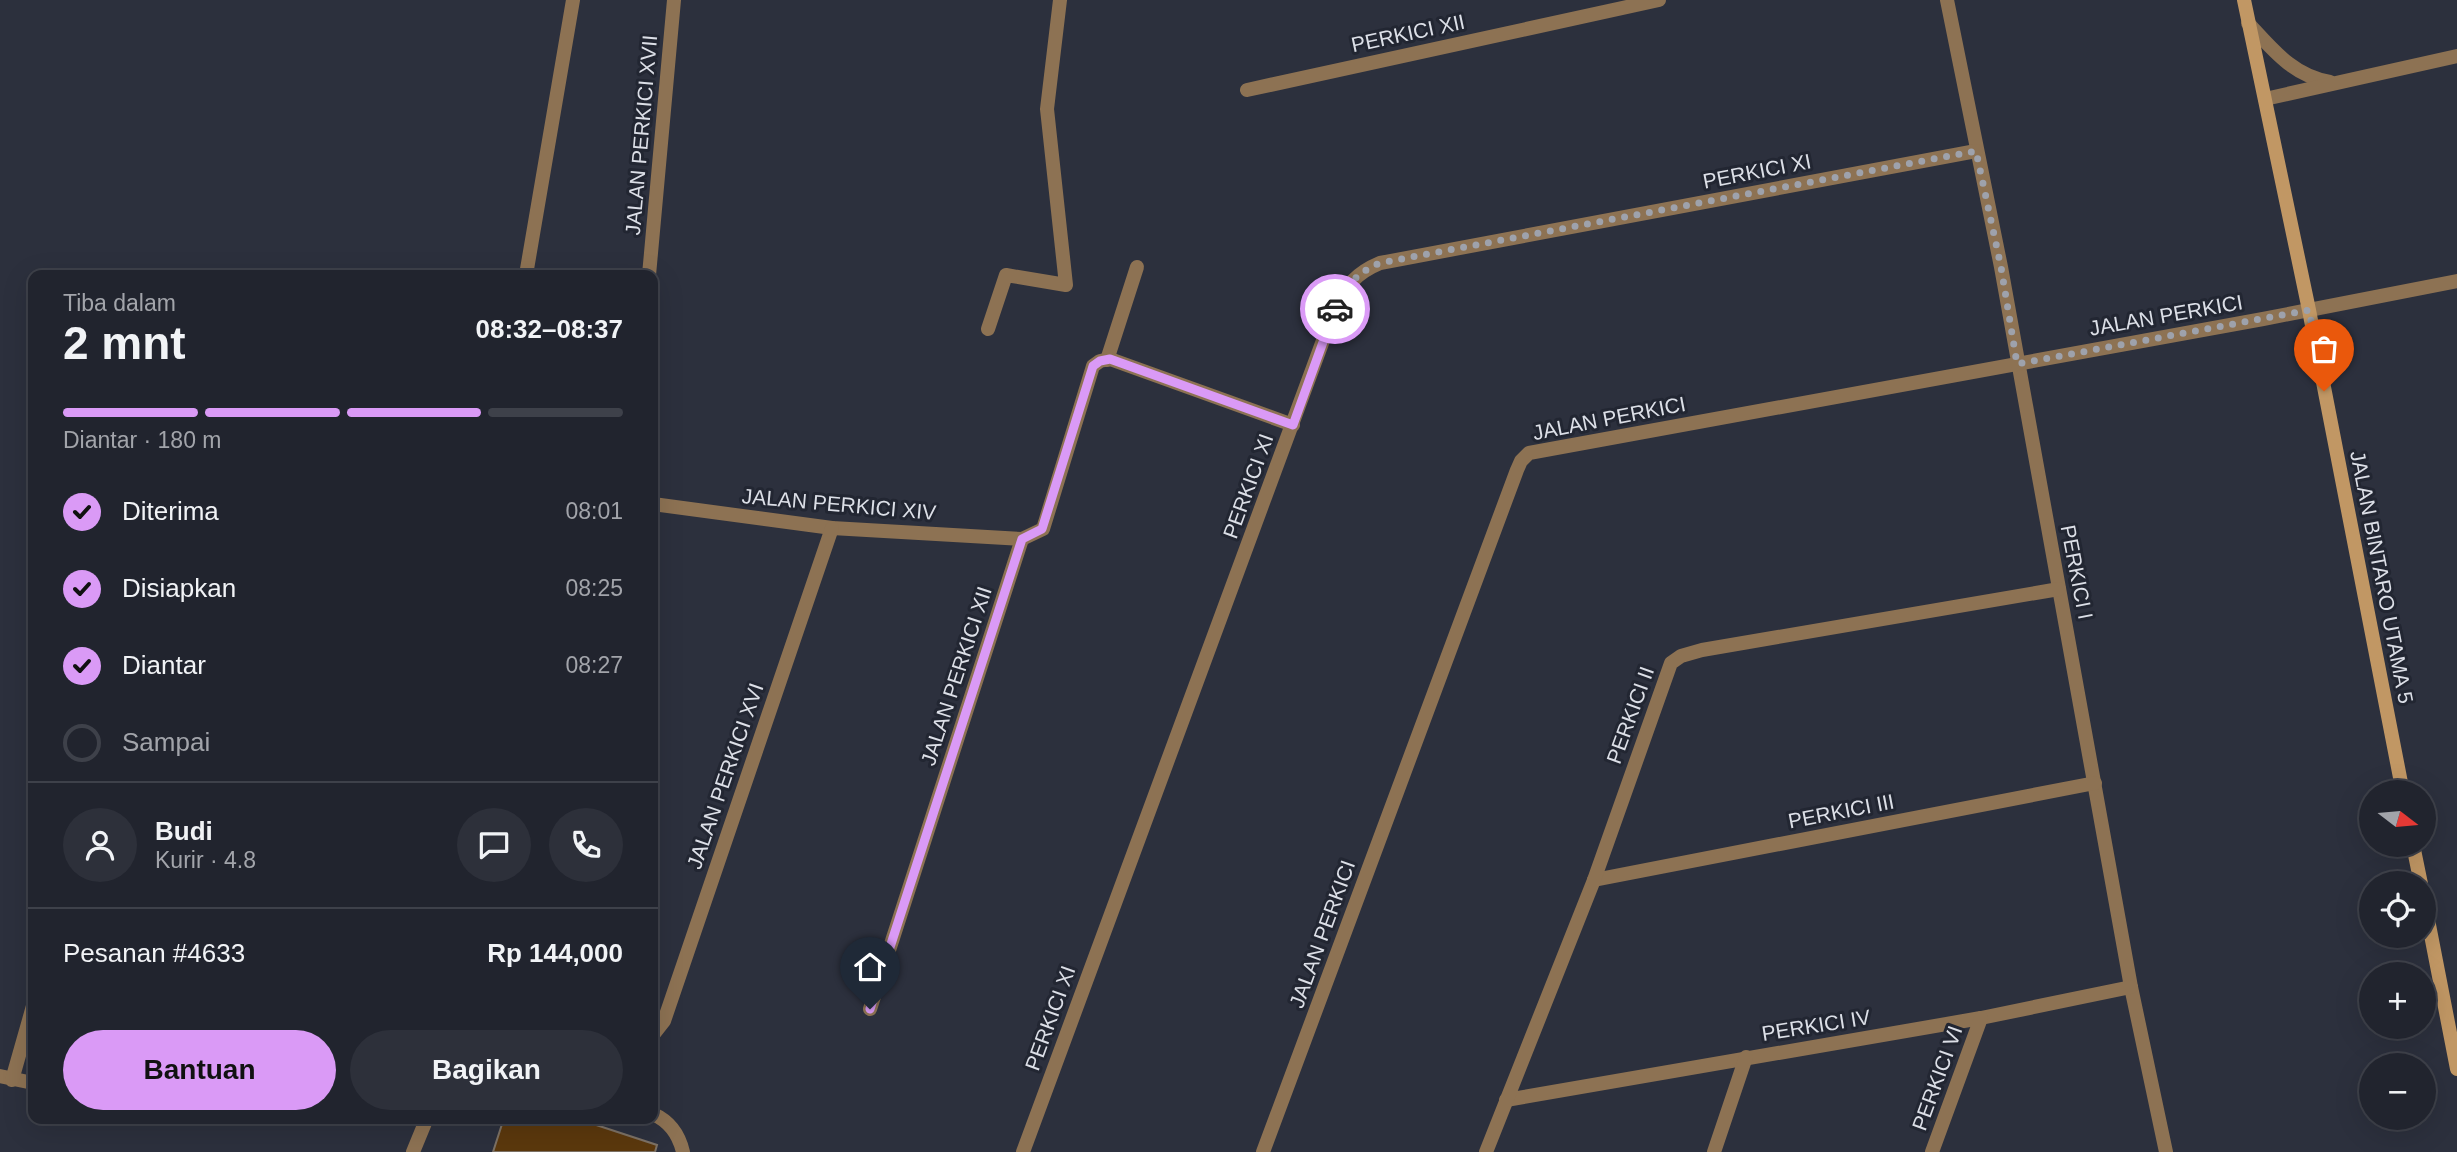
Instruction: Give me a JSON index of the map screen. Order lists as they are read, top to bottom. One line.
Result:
{"streets":{"main road":["JALAN BINTARO UTAMA 5"],"street":["PERKICI XII","JALAN PERKICI XVII","PERKICI XI","JALAN PERKICI","JALAN PERKICI XIV","PERKICI I","JALAN PERKICI XII","PERKICI II","JALAN PERKICI XVI","PERKICI III","PERKICI IV","PERKICI VI"]},"crossings":[["PERKICI XI","PERKICI I"],["JALAN PERKICI","PERKICI I"],["JALAN PERKICI","JALAN BINTARO UTAMA 5"],["JALAN PERKICI XIV","JALAN PERKICI XII"],["JALAN PERKICI XIV","JALAN PERKICI XVI"],["PERKICI I","PERKICI II"],["PERKICI I","PERKICI III"],["PERKICI I","PERKICI IV"],["PERKICI II","PERKICI III"],["PERKICI II","PERKICI IV"],["PERKICI IV","PERKICI VI"]],"north":"right","page":{"heading":["2 mnt","Tiba dalam","08:32–08:37"],"panel":["Budi","Kurir · 4.8","Pesanan #4633","Rp 144,000"],"bar":"Diantar · 180 m","list":[["Diterima","08:01"],["Disiapkan","08:25"],["Diantar","08:27"],"Sampai"],"map_buttons":["+","−"],"buttons":["Bantuan","Bagikan"]}}
